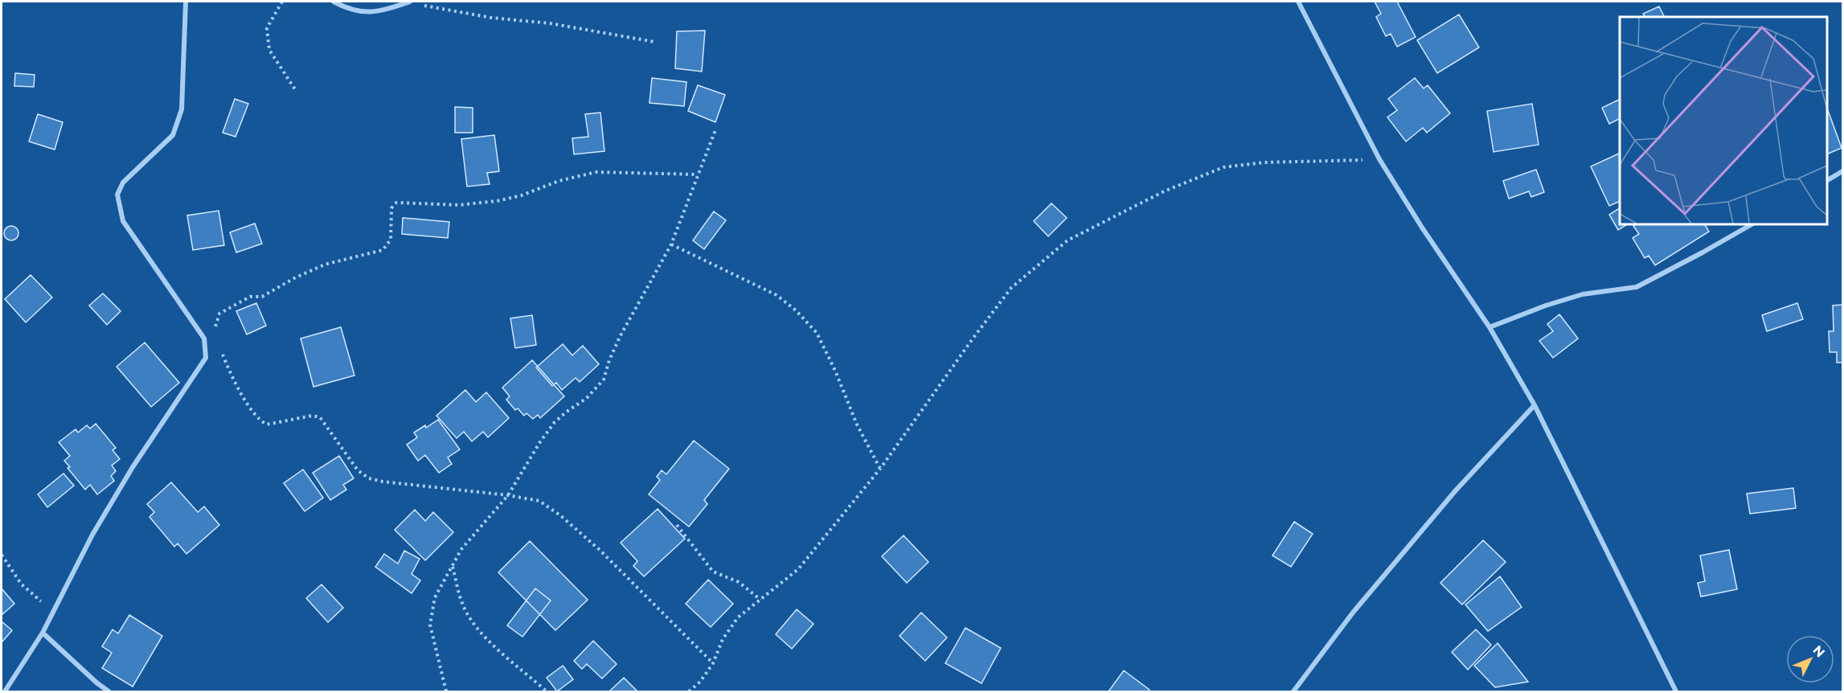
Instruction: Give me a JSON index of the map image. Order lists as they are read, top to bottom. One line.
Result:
{"north":"top right"}
